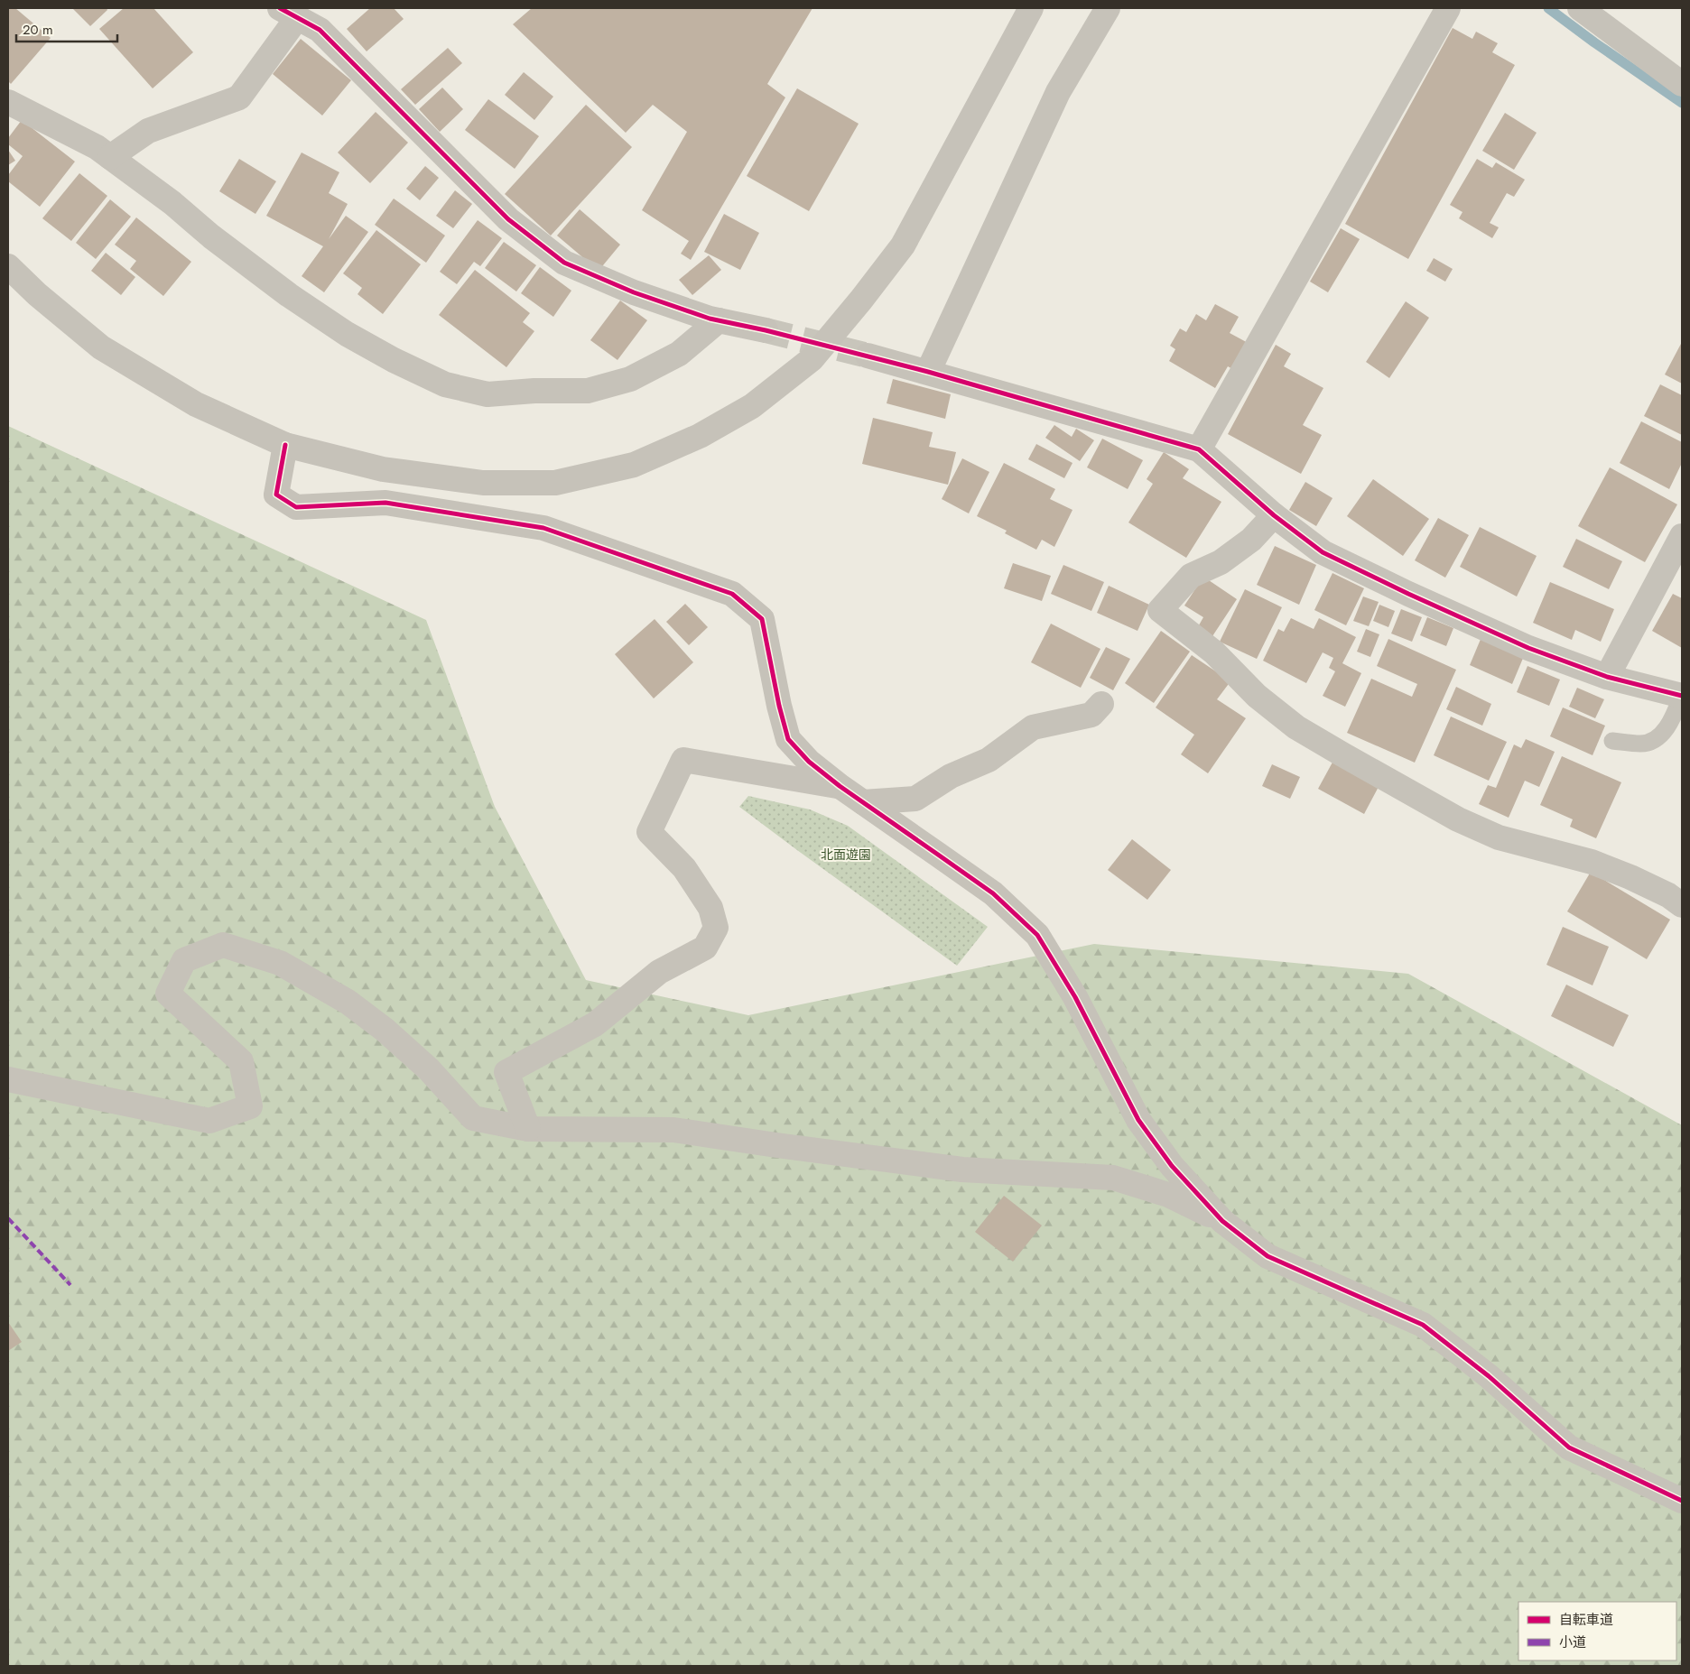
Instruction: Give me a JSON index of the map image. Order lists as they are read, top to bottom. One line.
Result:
{"parks":["北面遊園"],"legend":["自転車道","小道"],"scale_bar":"20 m"}
